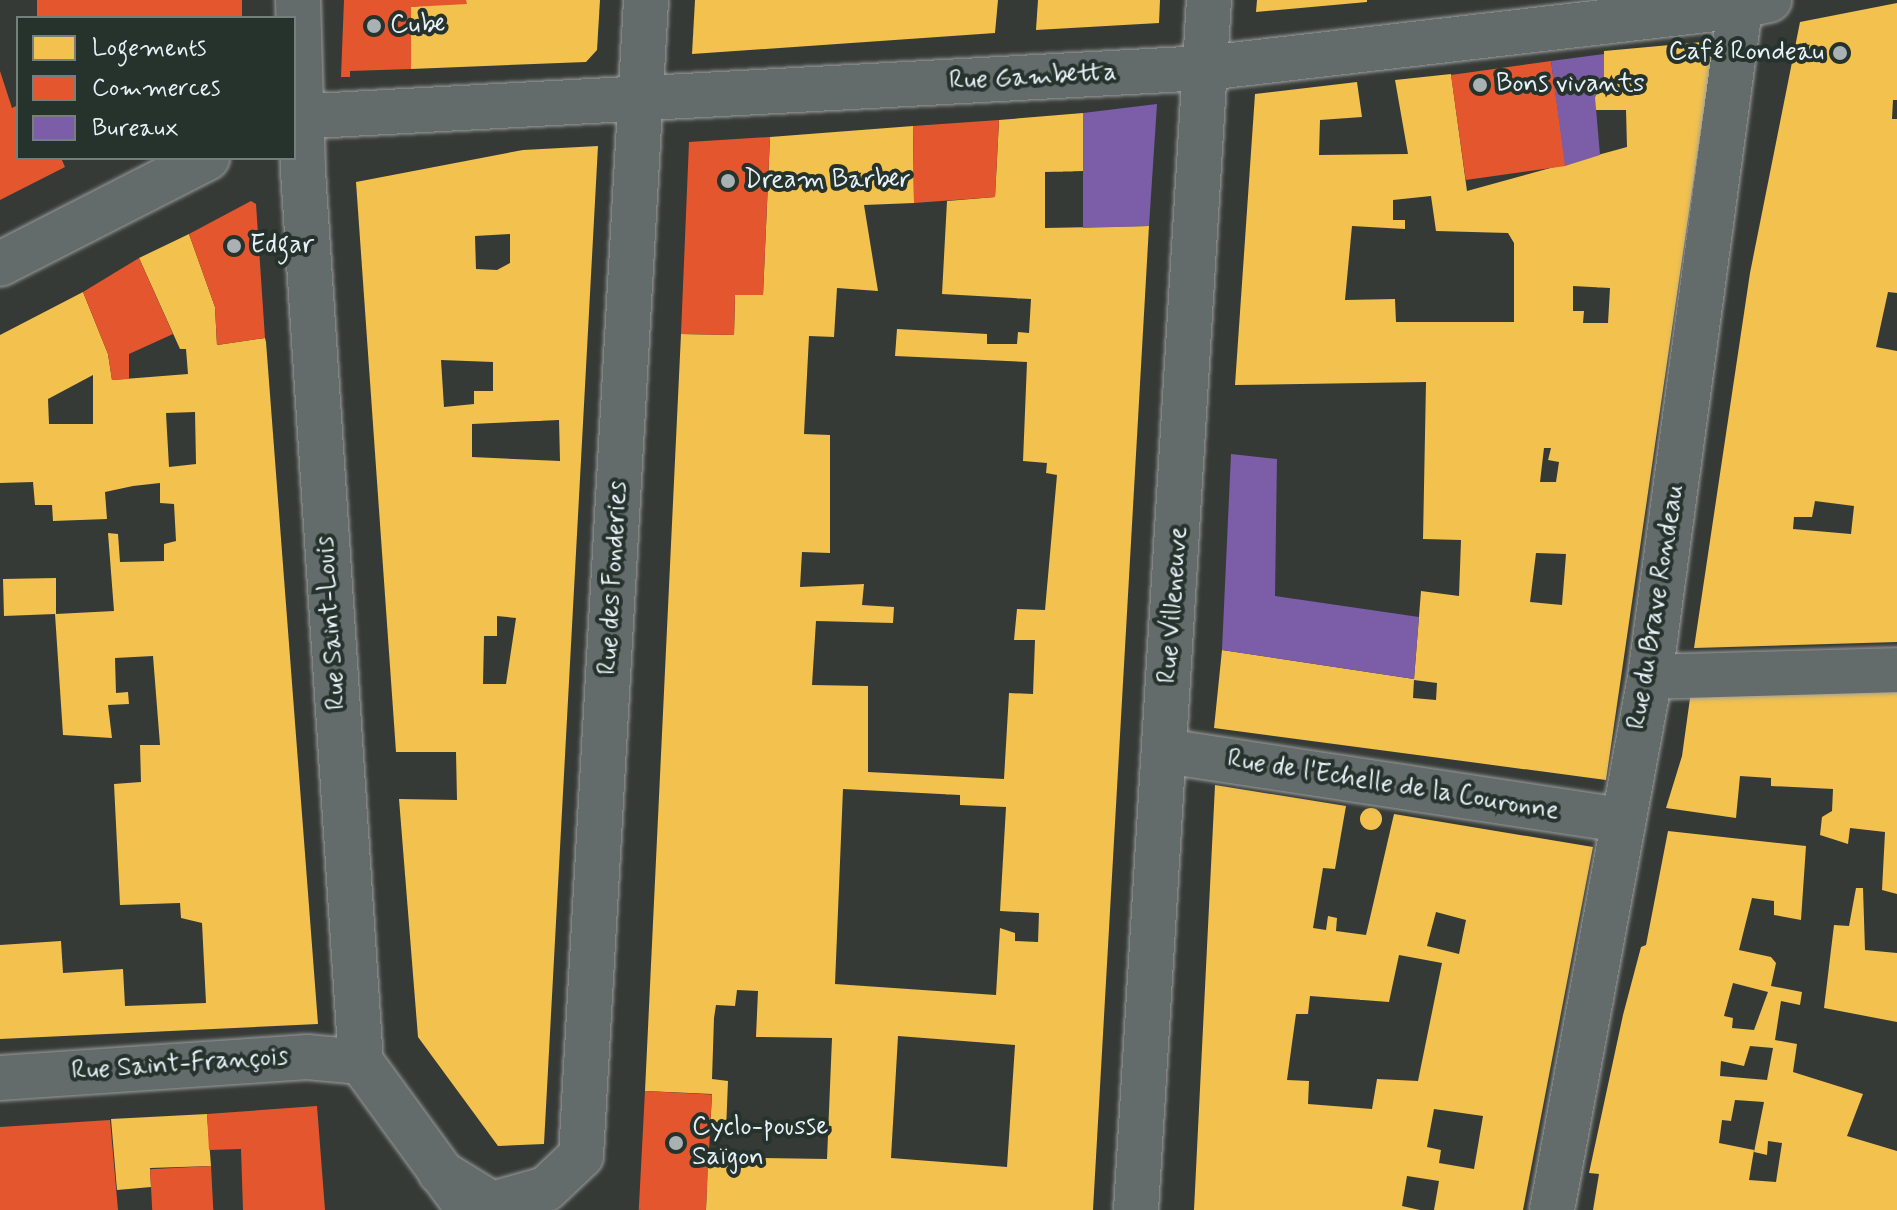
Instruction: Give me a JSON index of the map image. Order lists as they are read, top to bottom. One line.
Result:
{"streets":{"street":["Rue Gambetta","Rue des Fonderies","Rue Villeneuve","Rue du Brave Rondeau","Rue Saint-Louis","Rue de l'Echelle de la Couronne","Rue Saint-François"]},"crossings":[["Rue Gambetta","Rue des Fonderies"],["Rue Gambetta","Rue Villeneuve"],["Rue Gambetta","Rue du Brave Rondeau"],["Rue Gambetta","Rue Saint-Louis"],["Rue Villeneuve","Rue de l'Echelle de la Couronne"],["Rue du Brave Rondeau","Rue de l'Echelle de la Couronne"],["Rue Saint-Louis","Rue Saint-François"]],"places":["Cube","Café Rondeau","Bons vivants","Dream Barber","Edgar","Cyclo-pousse Saïgon"],"legend":["Logements","Commerces","Bureaux"]}
